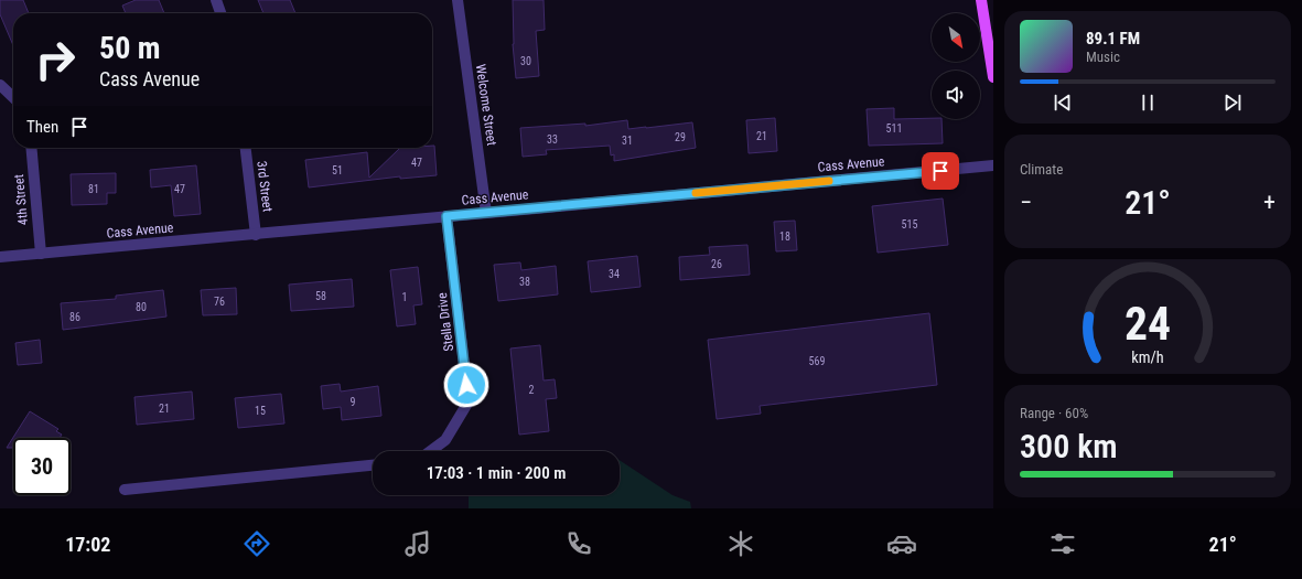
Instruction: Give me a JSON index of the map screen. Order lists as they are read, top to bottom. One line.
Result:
{"streets":{"street":["Welcome Street","Cass Avenue","3rd Street","4th Street","Stella Drive"]},"crossings":[["Welcome Street","Cass Avenue"],["Cass Avenue","3rd Street"],["Cass Avenue","4th Street"],["Cass Avenue","Stella Drive"]],"house_numbers":["30","511","21","29","33","31","47","51","81","47","515","18","26","34","38","58","1","76","80","86","569","2","9","21","15"],"north":"bottom right","page":{"turn":["50 m","Cass Avenue"],"song":["89.1 FM","Music"],"then":"Then","tile":["Climate",["Range · 60%","300 km"]],"heat":["−","21°","+"],"limit":"30","trip":"17:03 · 1 min · 200 m","tabs":["17:02","21°"],"gauge":["24","km/h"]}}
